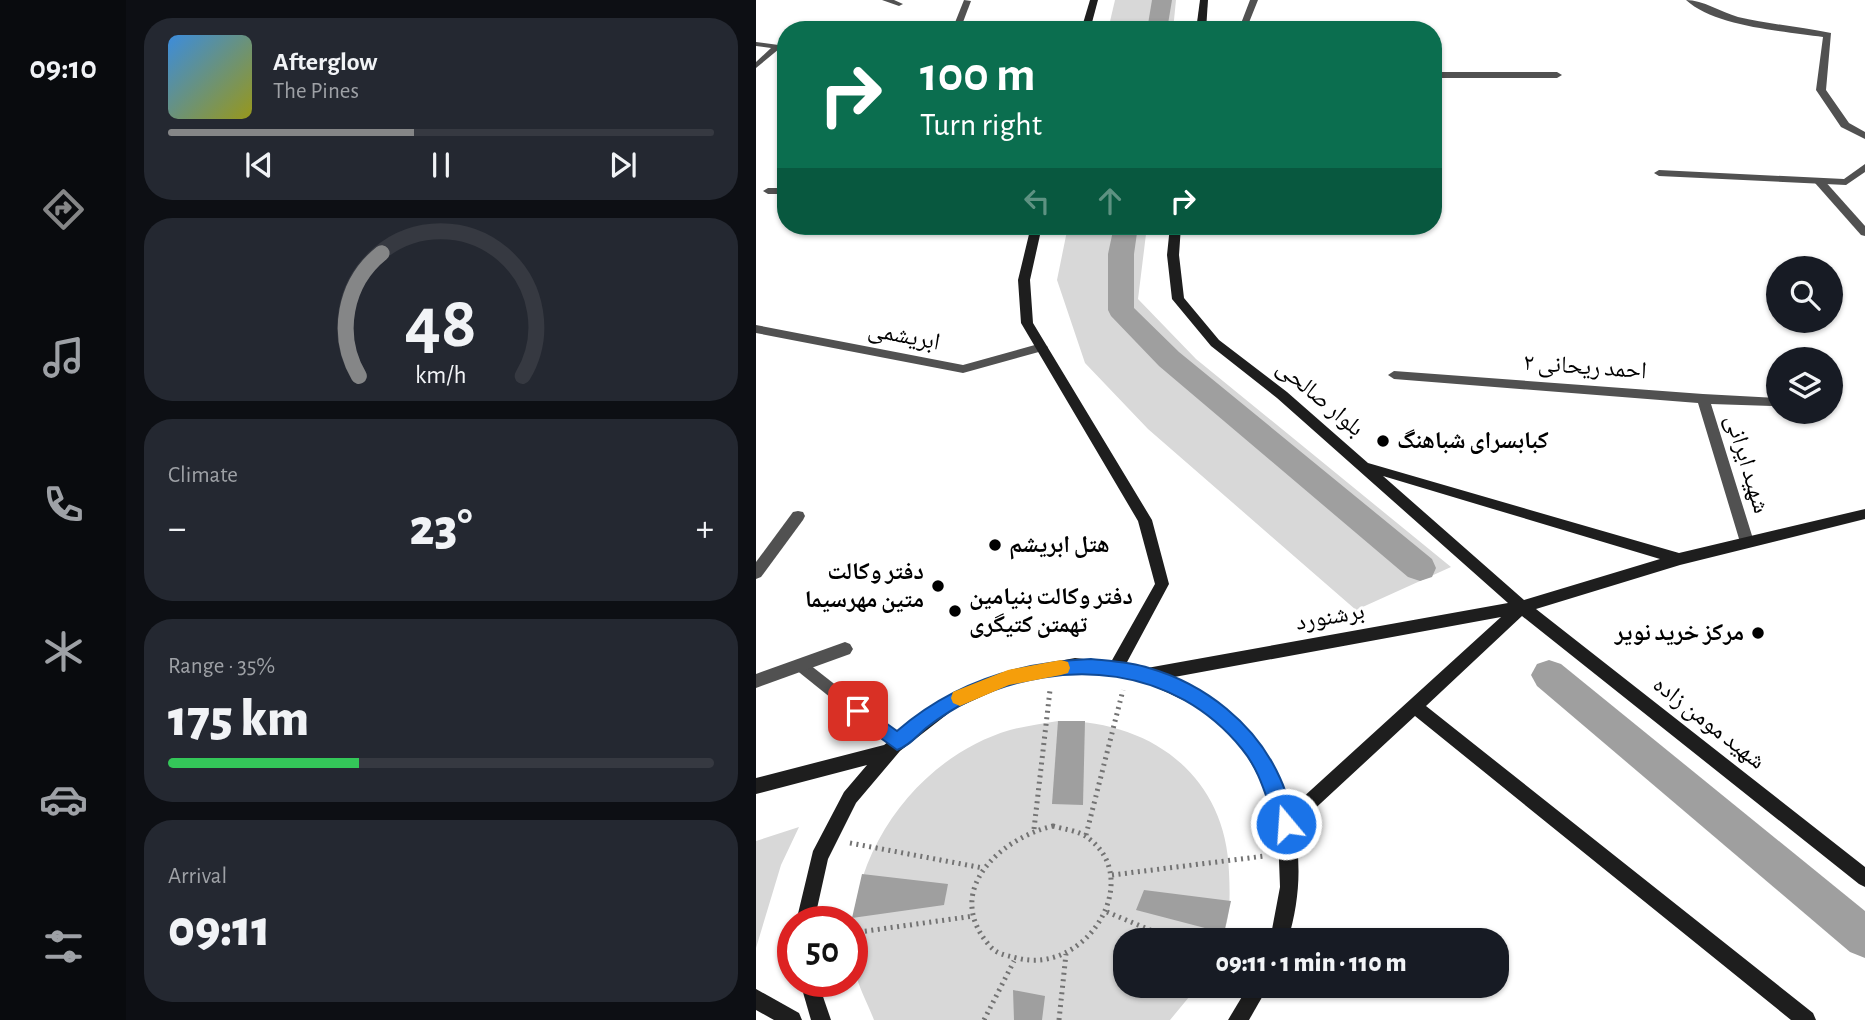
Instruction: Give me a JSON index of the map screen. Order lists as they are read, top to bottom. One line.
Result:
{"streets":{"street":["ابریشمی","احمد ریحانی ۲","بلوار صالحی","شهید ایرانی","برشنورد","شهید مومن زاده"]},"crossings":[["احمد ریحانی ۲","شهید ایرانی"],["بلوار صالحی","برشنورد"],["بلوار صالحی","شهید مومن زاده"],["شهید ایرانی","برشنورد"],["برشنورد","شهید مومن زاده"]],"places":["کبابسرای شباهنگ","هتل ابریشم","دفتر وکالت متین مهرسیما","دفتر وکالت بنیامین تهمتن کتیگری","مرکز خرید نویر"],"page":{"tabs":"09:10","turn":["100 m","Turn right"],"song":["Afterglow","The Pines"],"tile":["Climate",["Range · 35%","175 km"],["Arrival","09:11"]],"heat":["−","23°","+"],"limit":"50","trip":"09:11 · 1 min · 110 m","gauge":["48","km/h"]}}
